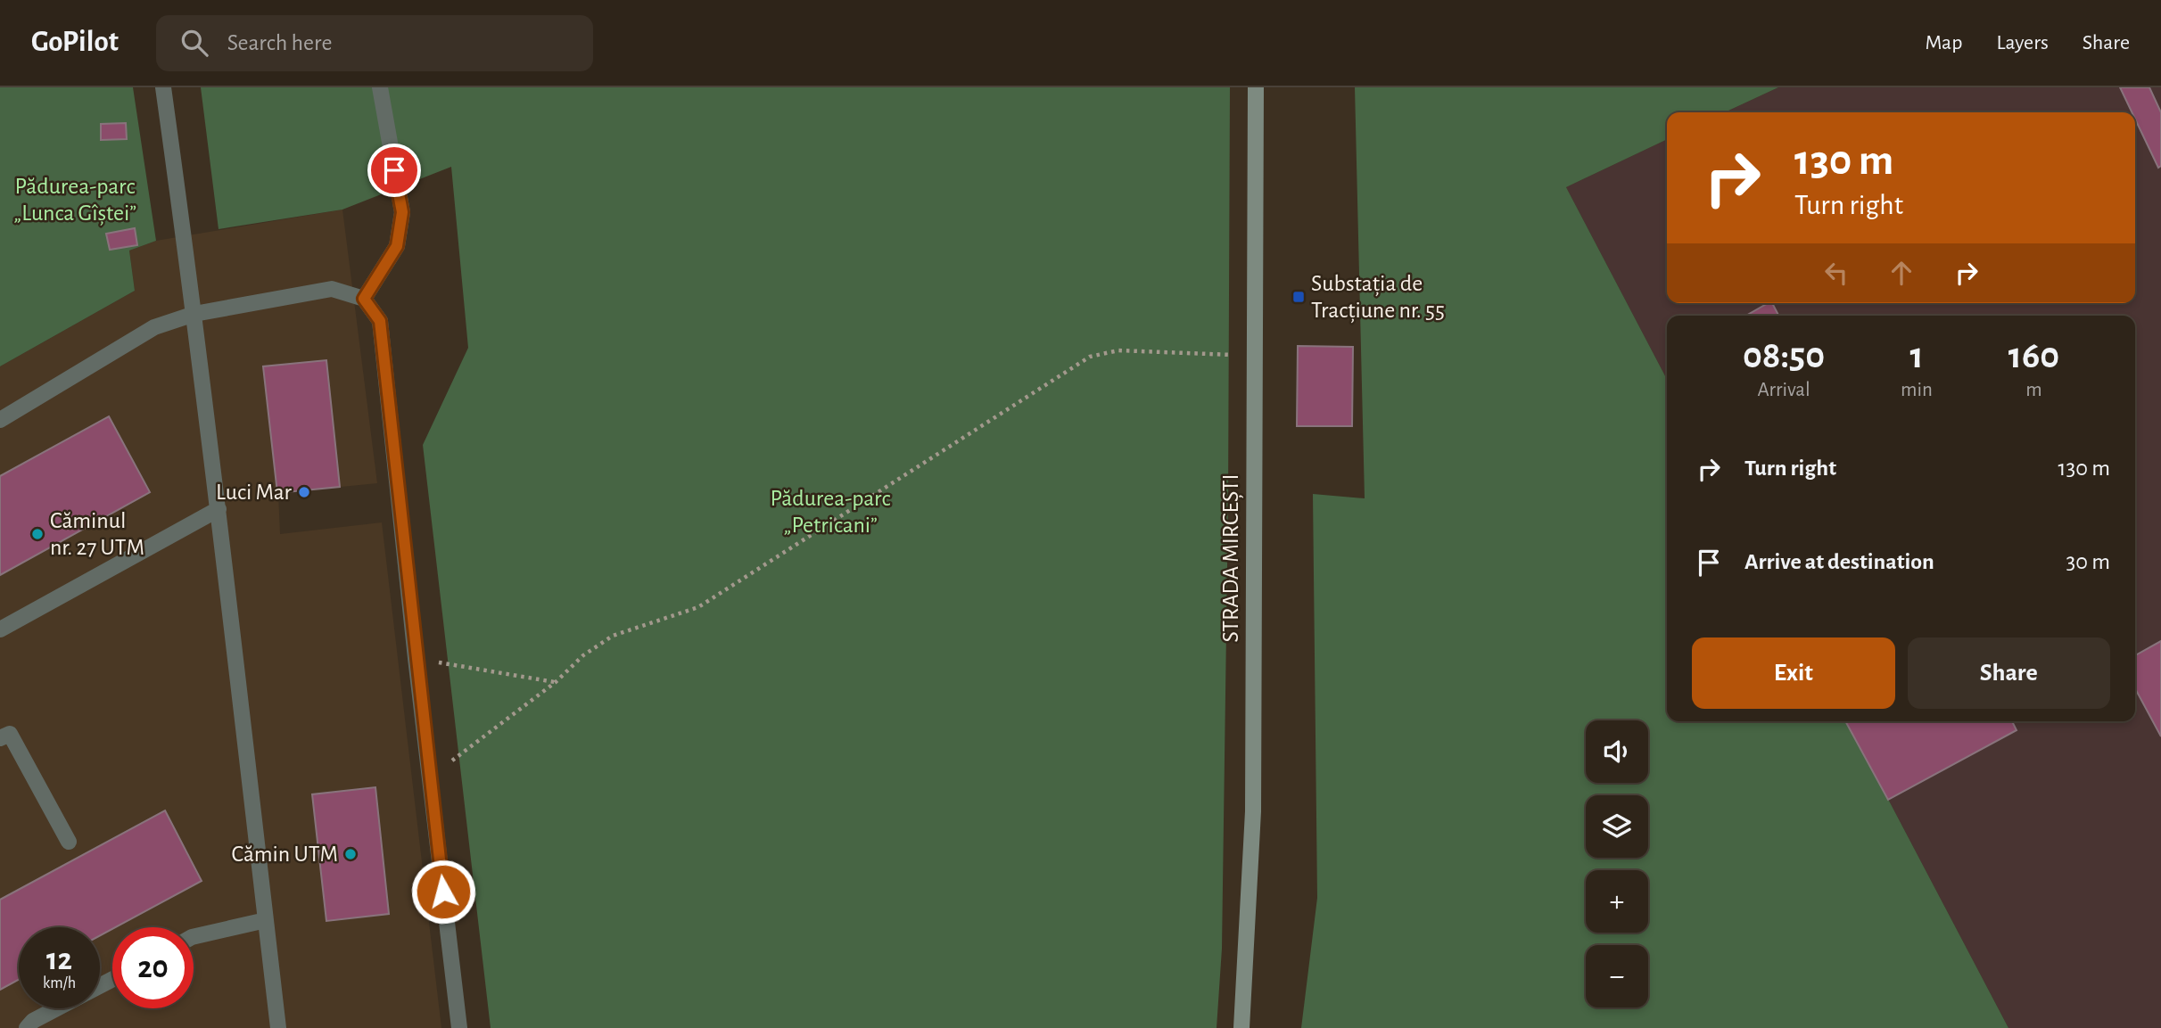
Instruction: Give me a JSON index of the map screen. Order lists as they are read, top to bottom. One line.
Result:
{"streets":{"main road":["STRADA MIRCEȘTI"]},"parks":["Pădurea-parc „Lunca Gîștei”","Pădurea-parc „Petricani”"],"places":{"transit":["Substația de Tracțiune nr. 55"],"other":["Luci Mar","Căminul nr. 27 UTM","Cămin UTM"]},"page":{"header":"GoPilot","search":"Search here","nav":["Map","Layers","Share"],"turn":["130 m","Turn right"],"eta":["08:50","Arrival","1","min","160","m"],"list":[{"name":"Turn right","value":"130 m"},{"name":"Arrive at destination","value":"30 m"}],"buttons":["Exit","Share"],"map_buttons":["+","−"],"speed":"12 km/h","limit":"20"}}
